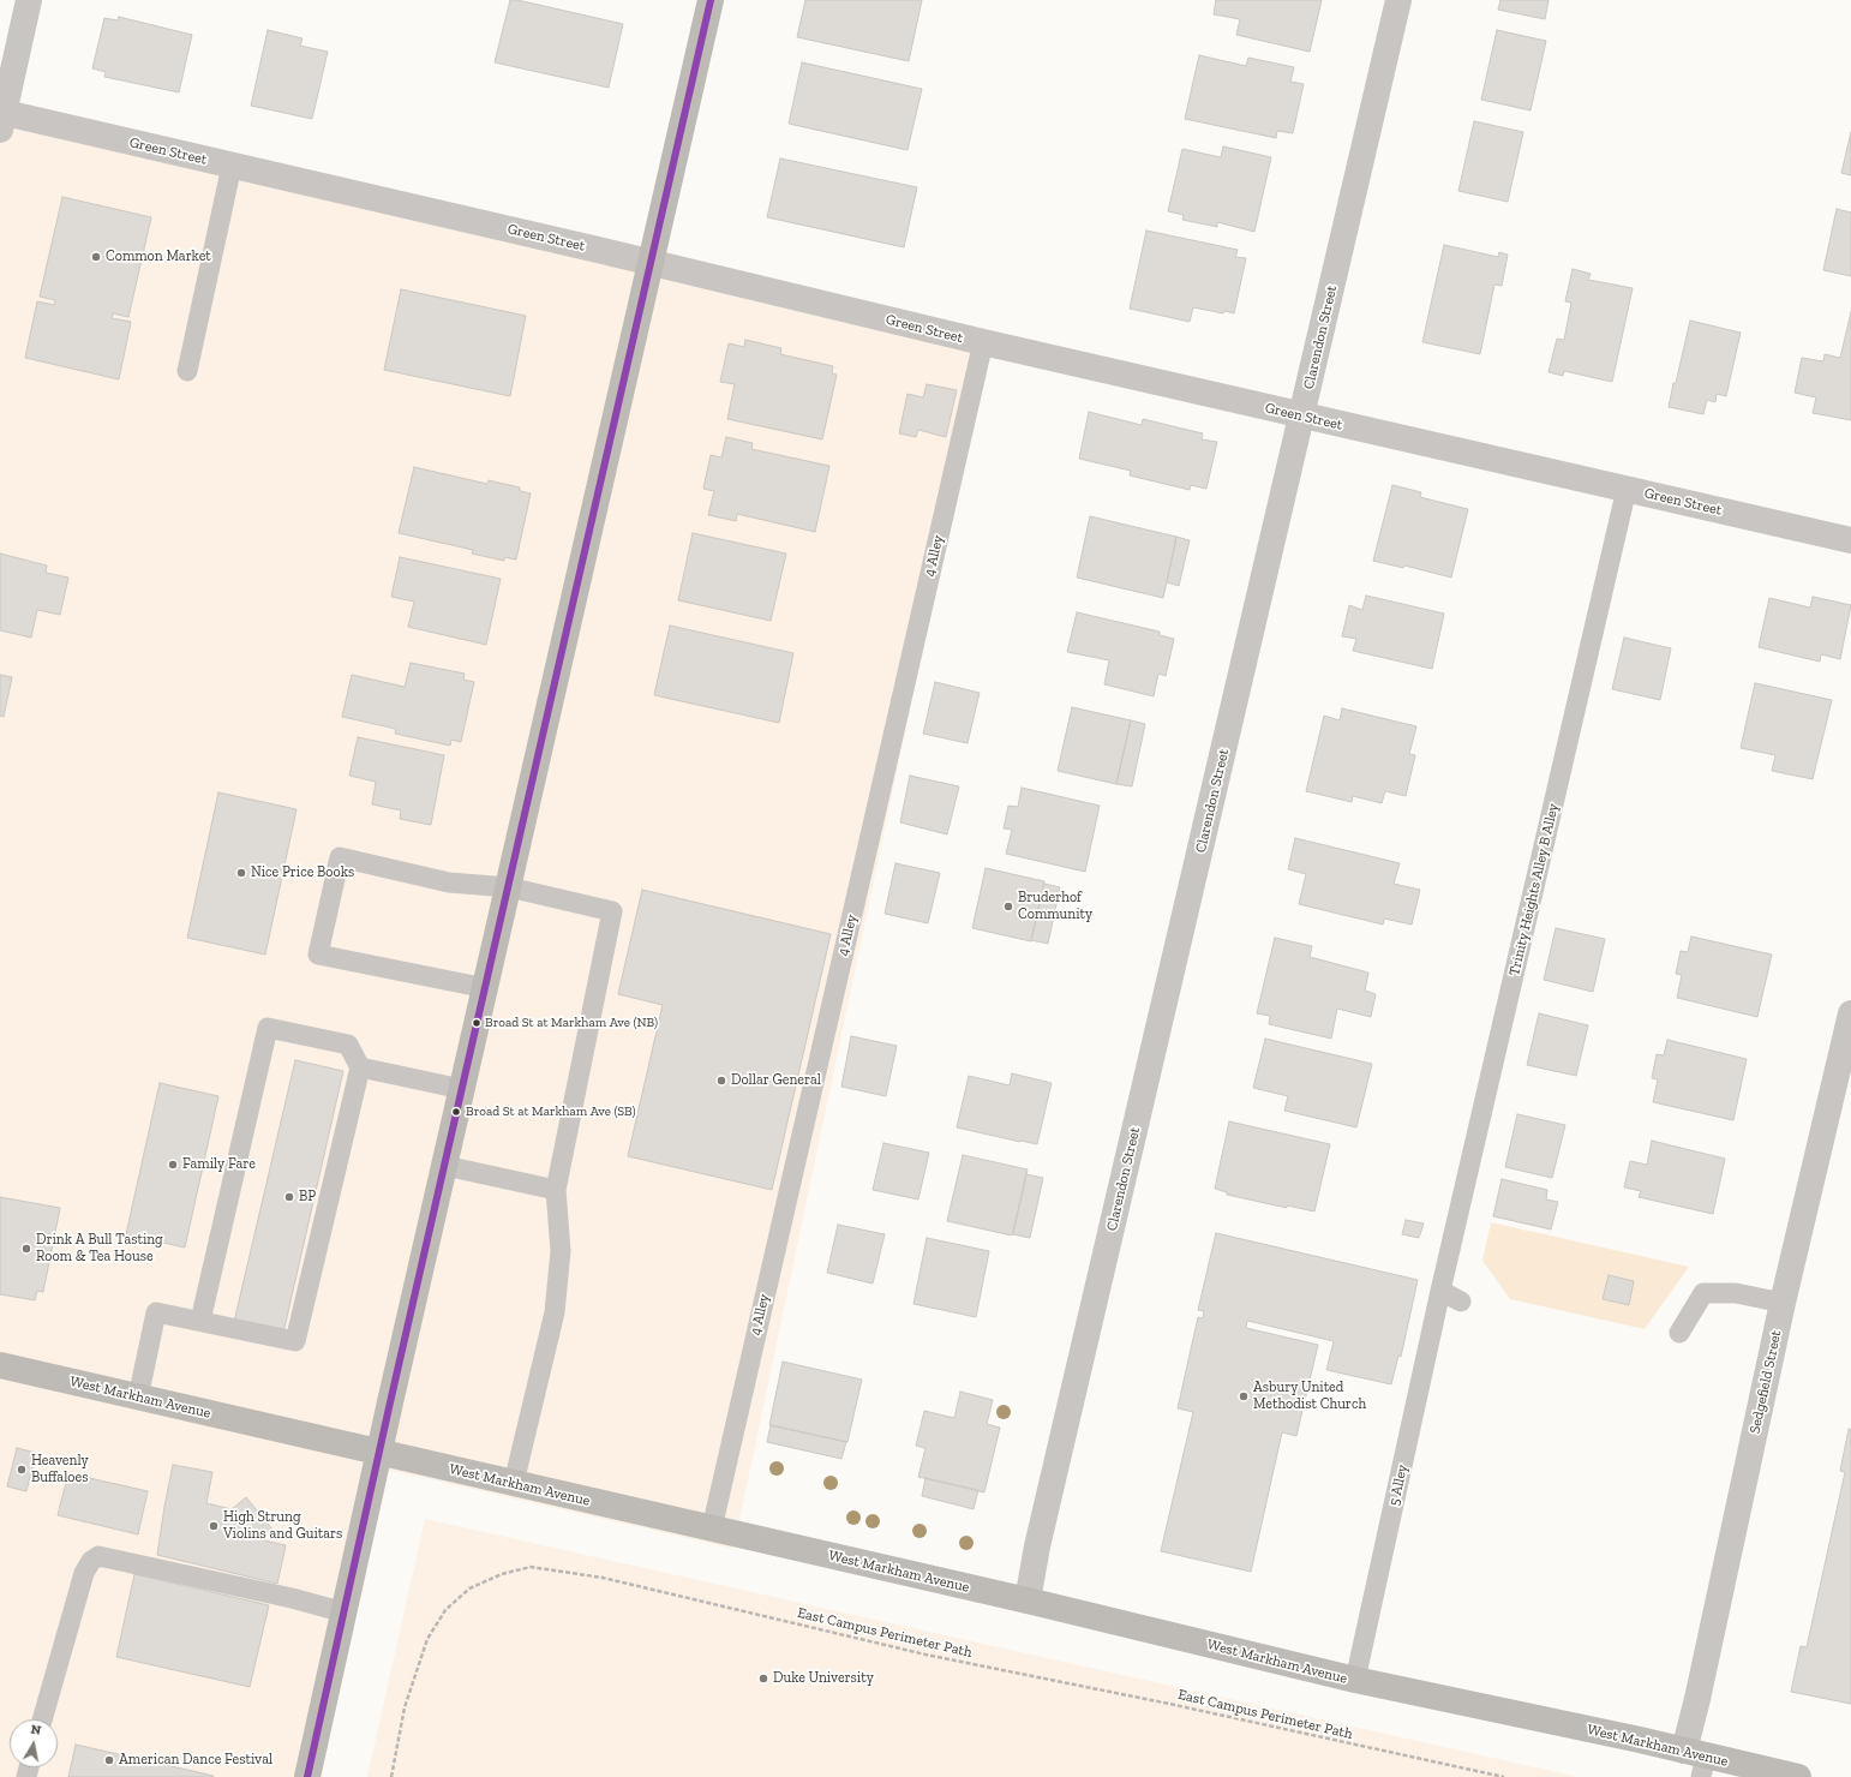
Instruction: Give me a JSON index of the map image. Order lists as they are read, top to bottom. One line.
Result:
{"streets":{"street":["Green Street","Clarendon Street","Sedgefield Street","West Markham Avenue"],"lane":["4 Alley","Trinity Heights Alley B Alley","5 Alley"],"path":["East Campus Perimeter Path"]},"crossings":[["Green Street","Clarendon Street"],["Green Street","4 Alley"],["Green Street","Trinity Heights Alley B Alley"],["Clarendon Street","West Markham Avenue"],["4 Alley","West Markham Avenue"],["Trinity Heights Alley B Alley","5 Alley"],["Sedgefield Street","West Markham Avenue"],["West Markham Avenue","5 Alley"]],"places":["Common Market","Nice Price Books","Bruderhof Community","Broad St at Markham Ave (NB)","Dollar General","Broad St at Markham Ave (SB)","Family Fare","BP","Drink A Bull Tasting Room & Tea House","Asbury United Methodist Church","Heavenly Buffaloes","High Strung Violins and Guitars","Duke University","American Dance Festival"],"north":"top"}
